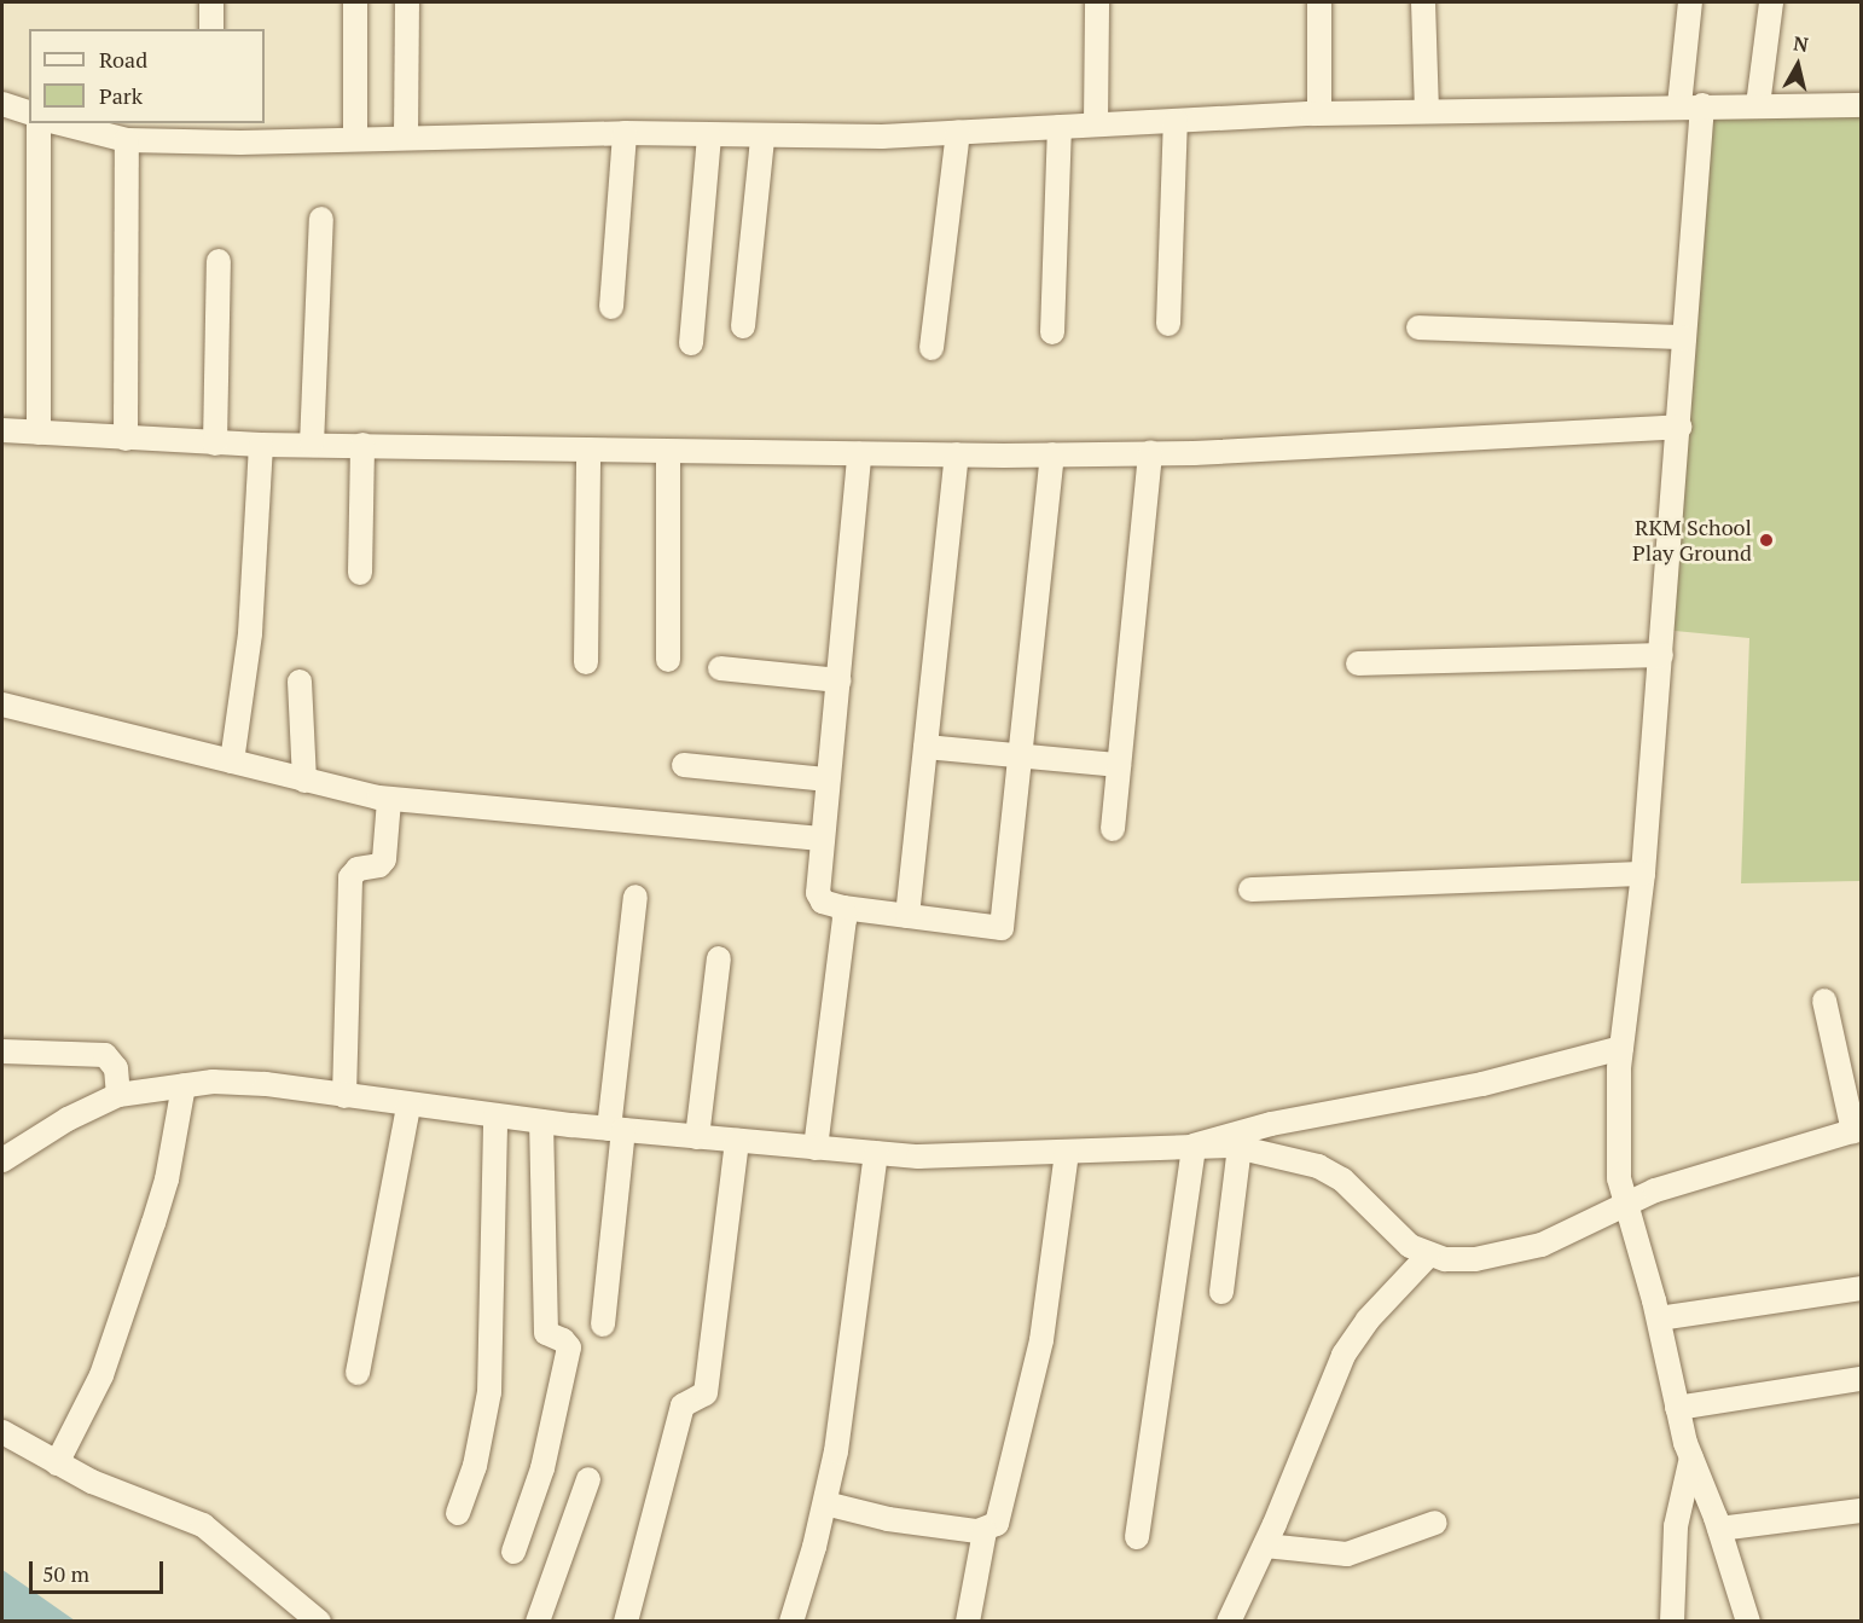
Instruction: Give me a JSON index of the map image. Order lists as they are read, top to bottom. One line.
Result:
{"places":["RKM School Play Ground"],"legend":["Road","Park"],"scale_bar":"50 m","north":"top"}
